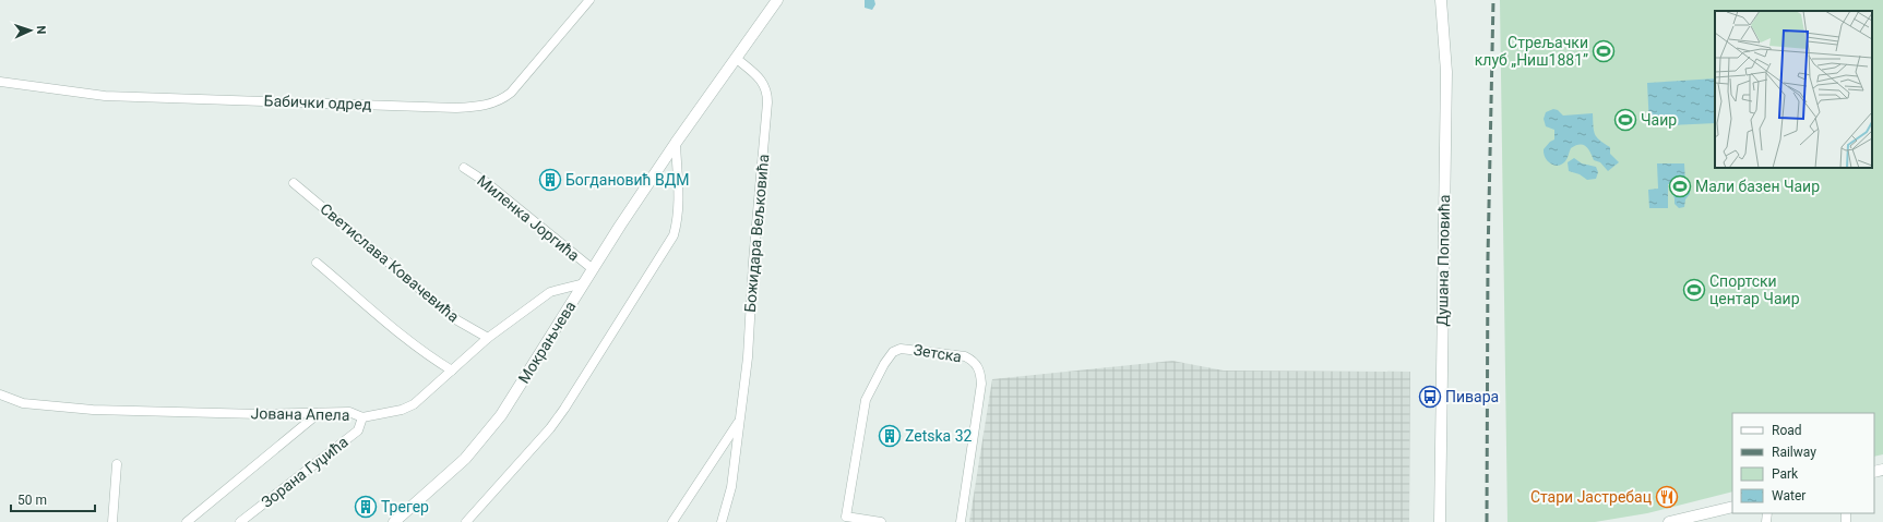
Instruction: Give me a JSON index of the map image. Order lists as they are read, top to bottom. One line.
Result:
{"streets":{"street":["Бабички одред","Миленка Јоргића","Божидара Вељковића","Душана Поповића","Светислава Ковачевића","Мокрањчева","Зетска","Јована Апела","Зорана Гуџића"]},"crossings":[["Миленка Јоргића","Мокрањчева"],["Божидара Вељковића","Мокрањчева"],["Светислава Ковачевића","Јована Апела"],["Мокрањчева","Јована Апела"],["Јована Апела","Зорана Гуџића"]],"places":{"sports":["Стрељачки клуб „Ниш1881”","Чаир","Мали базен Чаир","Спортски центар Чаир"],"building":["Богдановић ВДМ","Zetska 32","Трегер"],"bus stop":["Пивара"],"restaurant":["Стари Јастребац"]},"legend":["Road","Railway","Park","Water"],"scale_bar":"50 m","north":"right"}
